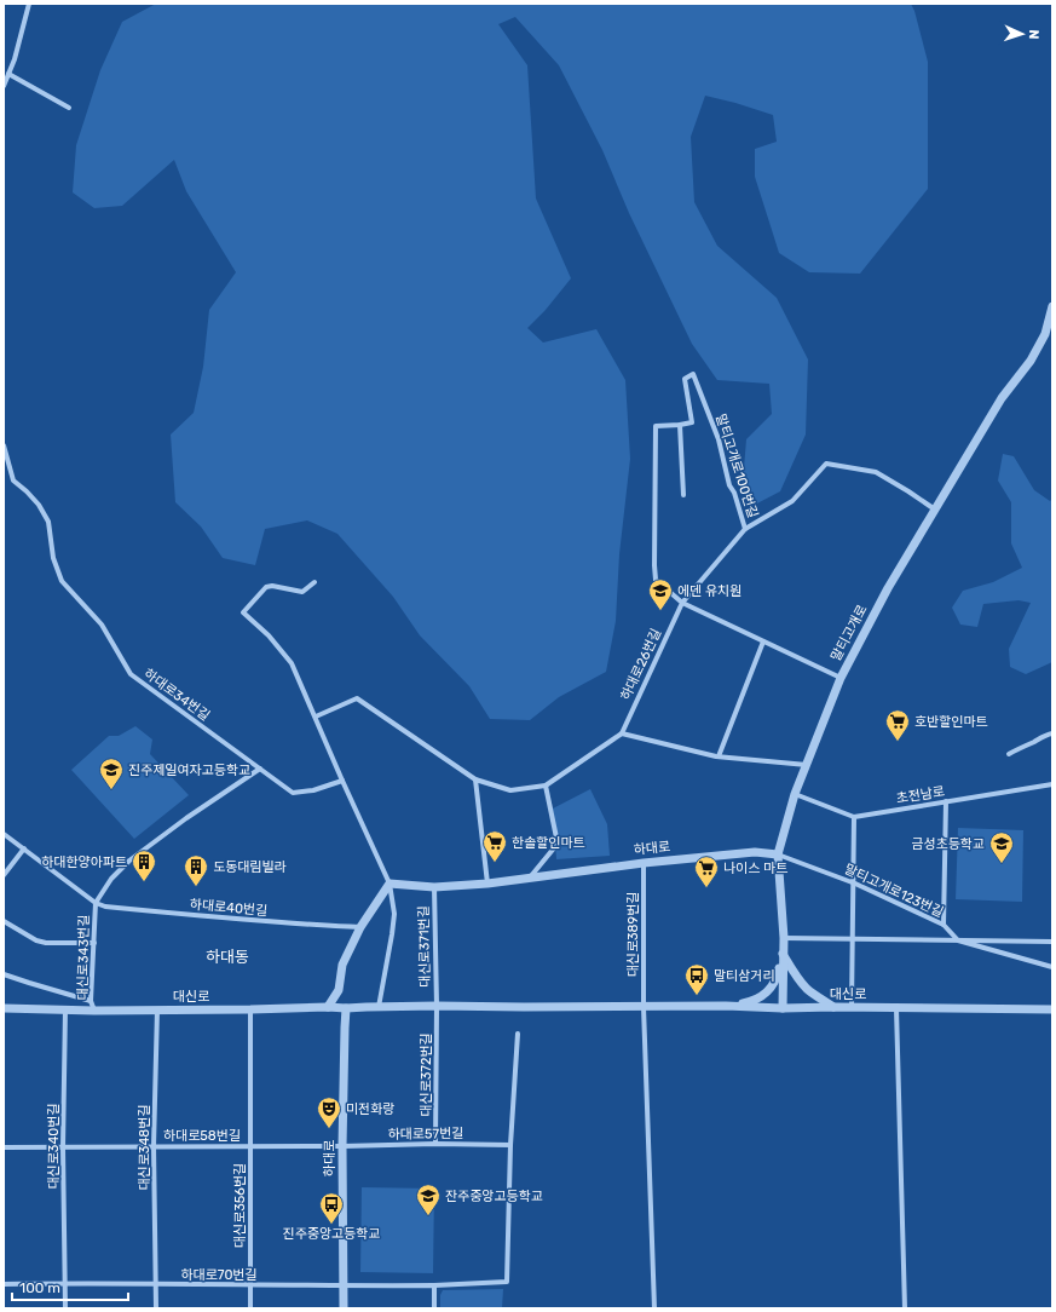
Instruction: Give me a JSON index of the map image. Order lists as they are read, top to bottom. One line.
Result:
{"streets":{"street":["말티고개로100번길","말티고개로","하대로26번길","하대로34번길","초전남로","하대로","말티고개로123번길","하대로40번길","대신로389번길","대신로371번길","대신로343번길","대신로","대신로372번길","하대로57번길","하대로58번길","대신로340번길","대신로348번길","대신로356번길","하대로70번길"]},"crossings":[["말티고개로100번길","말티고개로"],["말티고개로100번길","하대로26번길"],["말티고개로","하대로"],["말티고개로","말티고개로123번길"],["말티고개로","대신로"],["하대로","말티고개로123번길"],["하대로","대신로389번길"],["하대로","대신로371번길"],["하대로","대신로"],["하대로","하대로57번길"],["하대로","하대로58번길"],["하대로","하대로70번길"],["하대로40번길","대신로343번길"],["대신로389번길","대신로"],["대신로371번길","대신로"],["대신로371번길","대신로372번길"],["대신로343번길","대신로"],["대신로","대신로372번길"],["대신로","대신로340번길"],["대신로","대신로348번길"],["대신로","대신로356번길"],["대신로372번길","하대로57번길"],["하대로57번길","하대로58번길"],["하대로57번길","하대로70번길"],["하대로58번길","대신로340번길"],["하대로58번길","대신로348번길"],["하대로58번길","대신로356번길"],["대신로340번길","하대로70번길"],["대신로348번길","하대로70번길"],["대신로356번길","하대로70번길"]],"districts":["하대동"],"places":{"school or university":["에덴 유치원","진주제일여자고등학교","금성초등학교","잔주중앙고등학교"],"supermarket":["호반할인마트","한솔할인마트","나이스 마트"],"building":["하대한양아파트","도동대림빌라"],"bus stop":["말티삼거리","진주중앙고등학교"],"theatre":["미전화랑"]},"scale_bar":"100 m","north":"right"}
